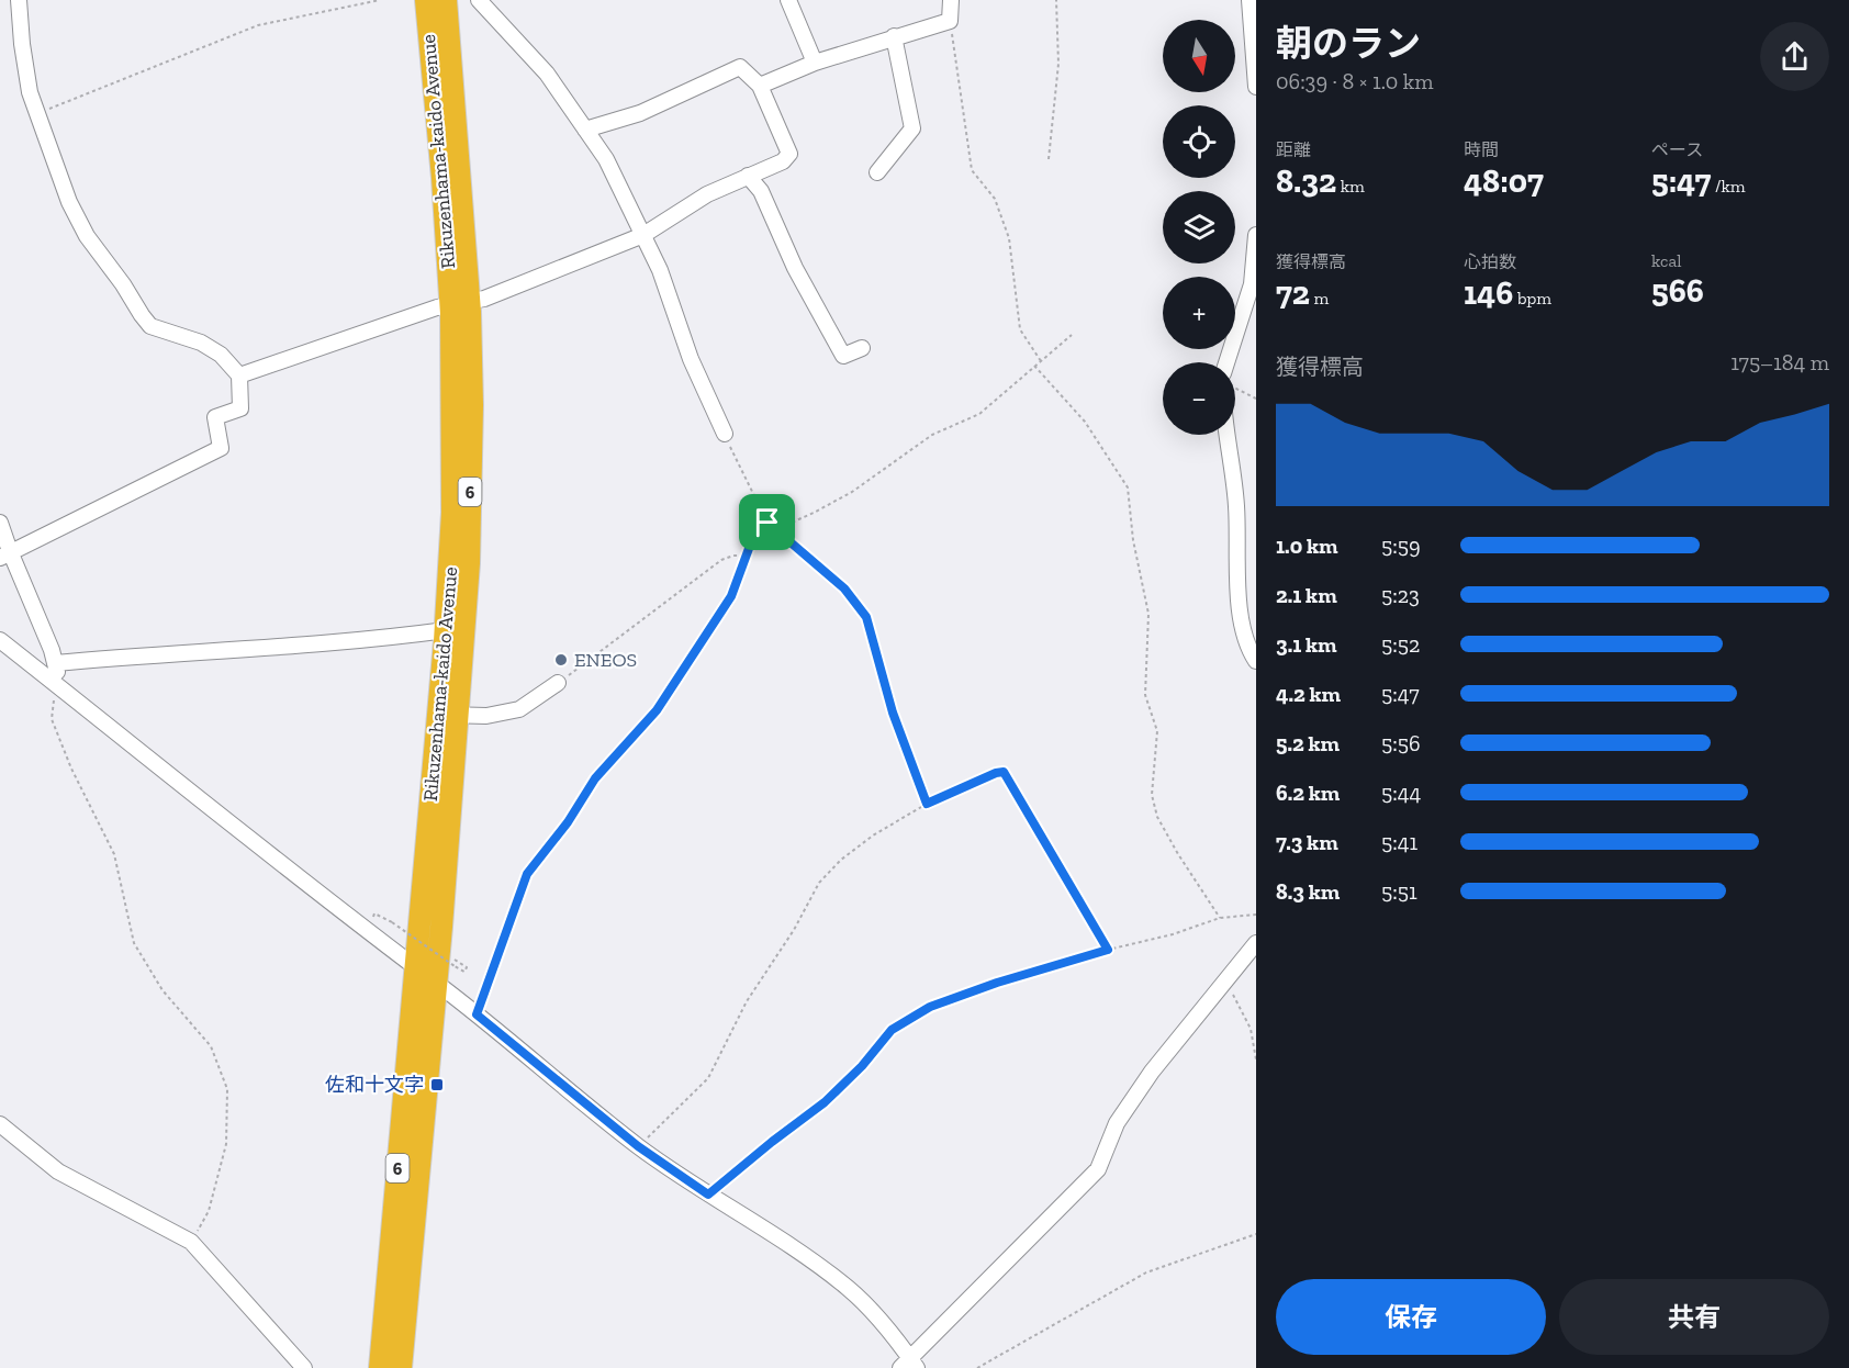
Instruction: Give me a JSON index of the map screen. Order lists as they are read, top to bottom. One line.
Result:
{"streets":{"highway":["Rikuzenhama-kaido Avenue","6"]},"places":{"other":["ENEOS"],"transit":["佐和十文字"]},"north":"bottom","page":{"heading":["朝のラン","06:39 · 8 × 1.0 km"],"map_buttons":["+","−"],"stats":[["距離","8.32 km"],["時間","48:07"],["ペース","5:47 /km"],["獲得標高","72 m"],["心拍数","146 bpm"],["kcal","566"]],"chart":["獲得標高","175–184 m"],"list":[{"name":"1.0 km","note":"5:59"},{"name":"2.1 km","note":"5:23"},{"name":"3.1 km","note":"5:52"},{"name":"4.2 km","note":"5:47"},{"name":"5.2 km","note":"5:56"},{"name":"6.2 km","note":"5:44"},{"name":"7.3 km","note":"5:41"},{"name":"8.3 km","note":"5:51"}],"buttons":["保存","共有"]}}
